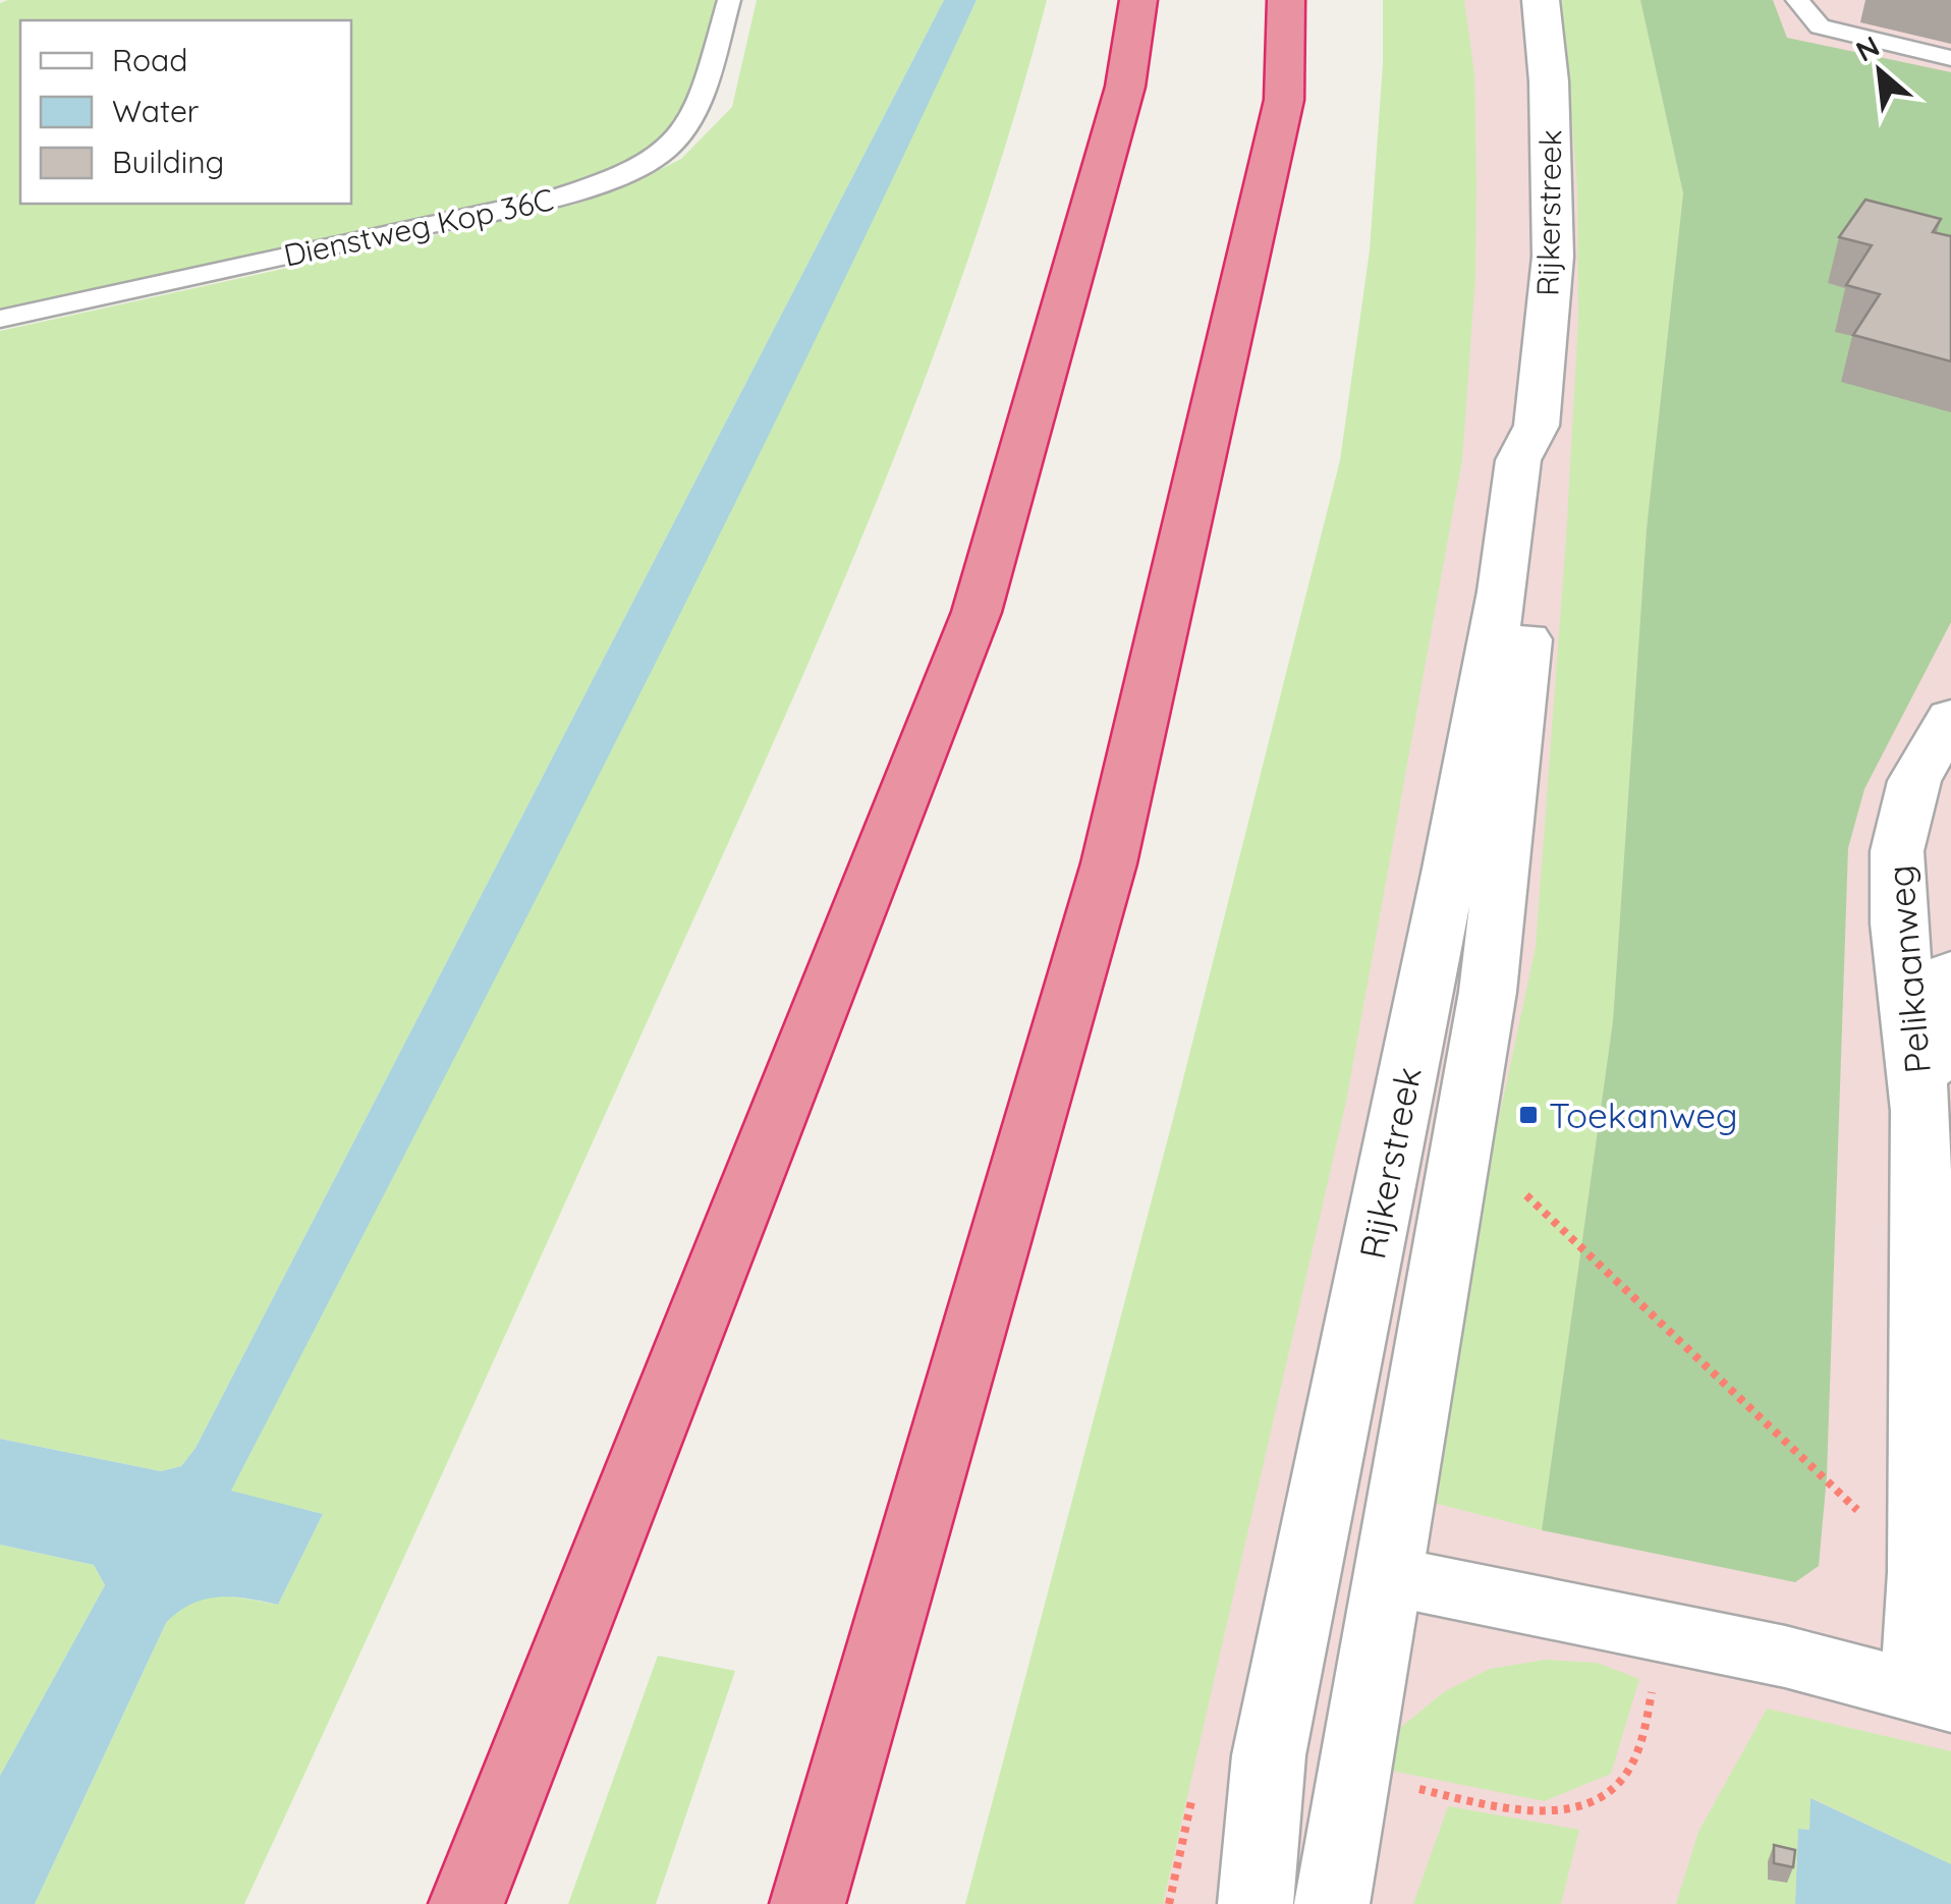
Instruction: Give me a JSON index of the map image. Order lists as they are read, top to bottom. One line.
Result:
{"streets":{"street":["Rijkerstreek","Pelikaanweg"],"lane":["Dienstweg Kop 36C"]},"places":{"transit":["Toekanweg"]},"legend":["Road","Water","Building"],"north":"top left"}
